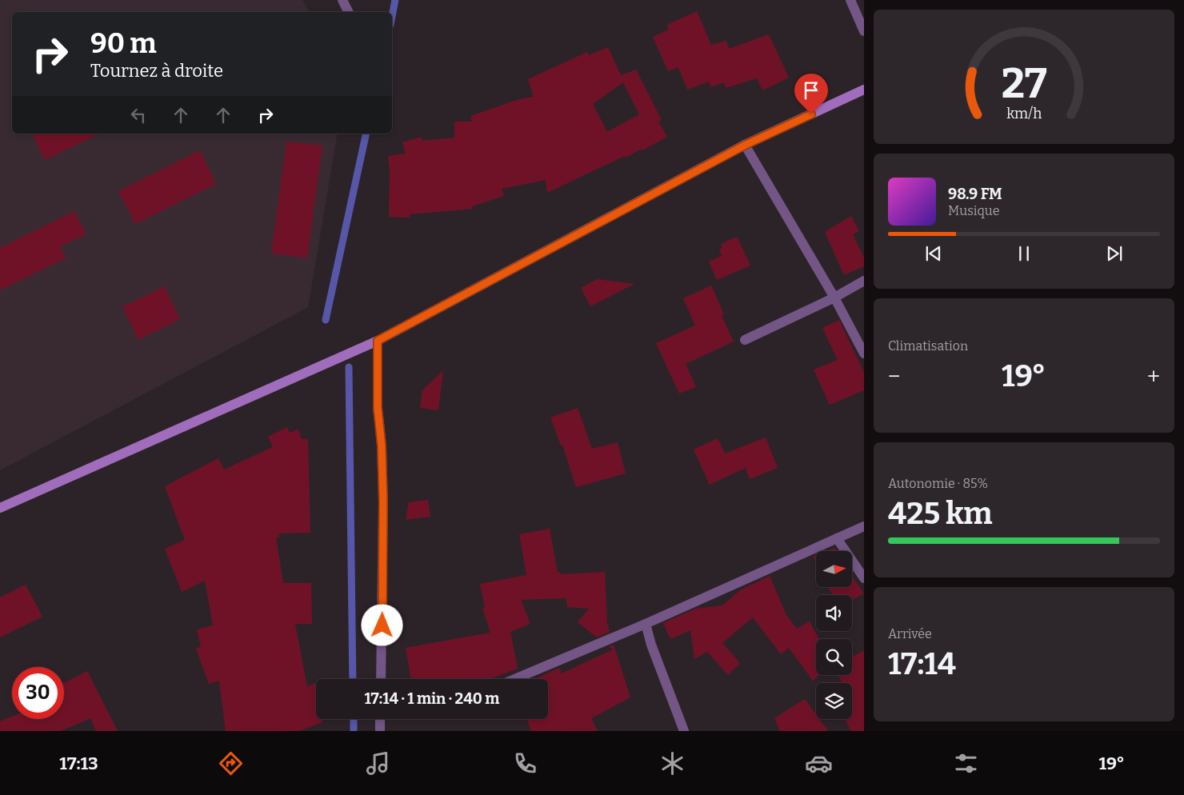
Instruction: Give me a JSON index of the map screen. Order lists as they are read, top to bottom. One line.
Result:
{"north":"right","page":{"turn":["90 m","Tournez à droite"],"song":["98.9 FM","Musique"],"tile":["Climatisation",["Autonomie · 85%","425 km"],["Arrivée","17:14"]],"heat":["−","19°","+"],"limit":"30","trip":"17:14 · 1 min · 240 m","tabs":["17:13","19°"],"gauge":["27","km/h"]}}
